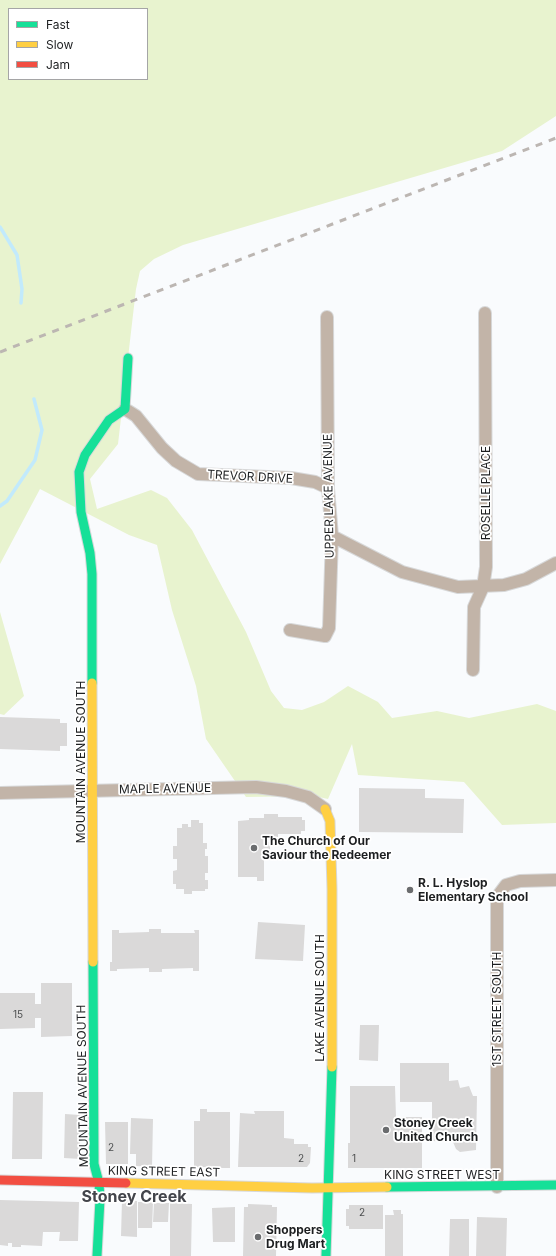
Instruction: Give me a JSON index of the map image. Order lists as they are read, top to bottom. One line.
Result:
{"streets":{"street":["TREVOR DRIVE","ROSELLE PLACE","UPPER LAKE AVENUE","MOUNTAIN AVENUE SOUTH","MAPLE AVENUE","LAKE AVENUE SOUTH","1ST STREET SOUTH","KING STREET EAST","KING STREET WEST"]},"crossings":[["TREVOR DRIVE","UPPER LAKE AVENUE"],["TREVOR DRIVE","MOUNTAIN AVENUE SOUTH"],["MOUNTAIN AVENUE SOUTH","MAPLE AVENUE"],["MOUNTAIN AVENUE SOUTH","KING STREET EAST"],["MAPLE AVENUE","LAKE AVENUE SOUTH"],["LAKE AVENUE SOUTH","KING STREET EAST"],["LAKE AVENUE SOUTH","KING STREET WEST"],["1ST STREET SOUTH","KING STREET WEST"],["KING STREET EAST","KING STREET WEST"]],"districts":["Stoney Creek"],"places":["The Church of Our Saviour the Redeemer","R. L. Hyslop Elementary School","Stoney Creek United Church","Shoppers Drug Mart"],"house_numbers":["15","2","2","1","2"],"legend":["Fast","Slow","Jam"]}
